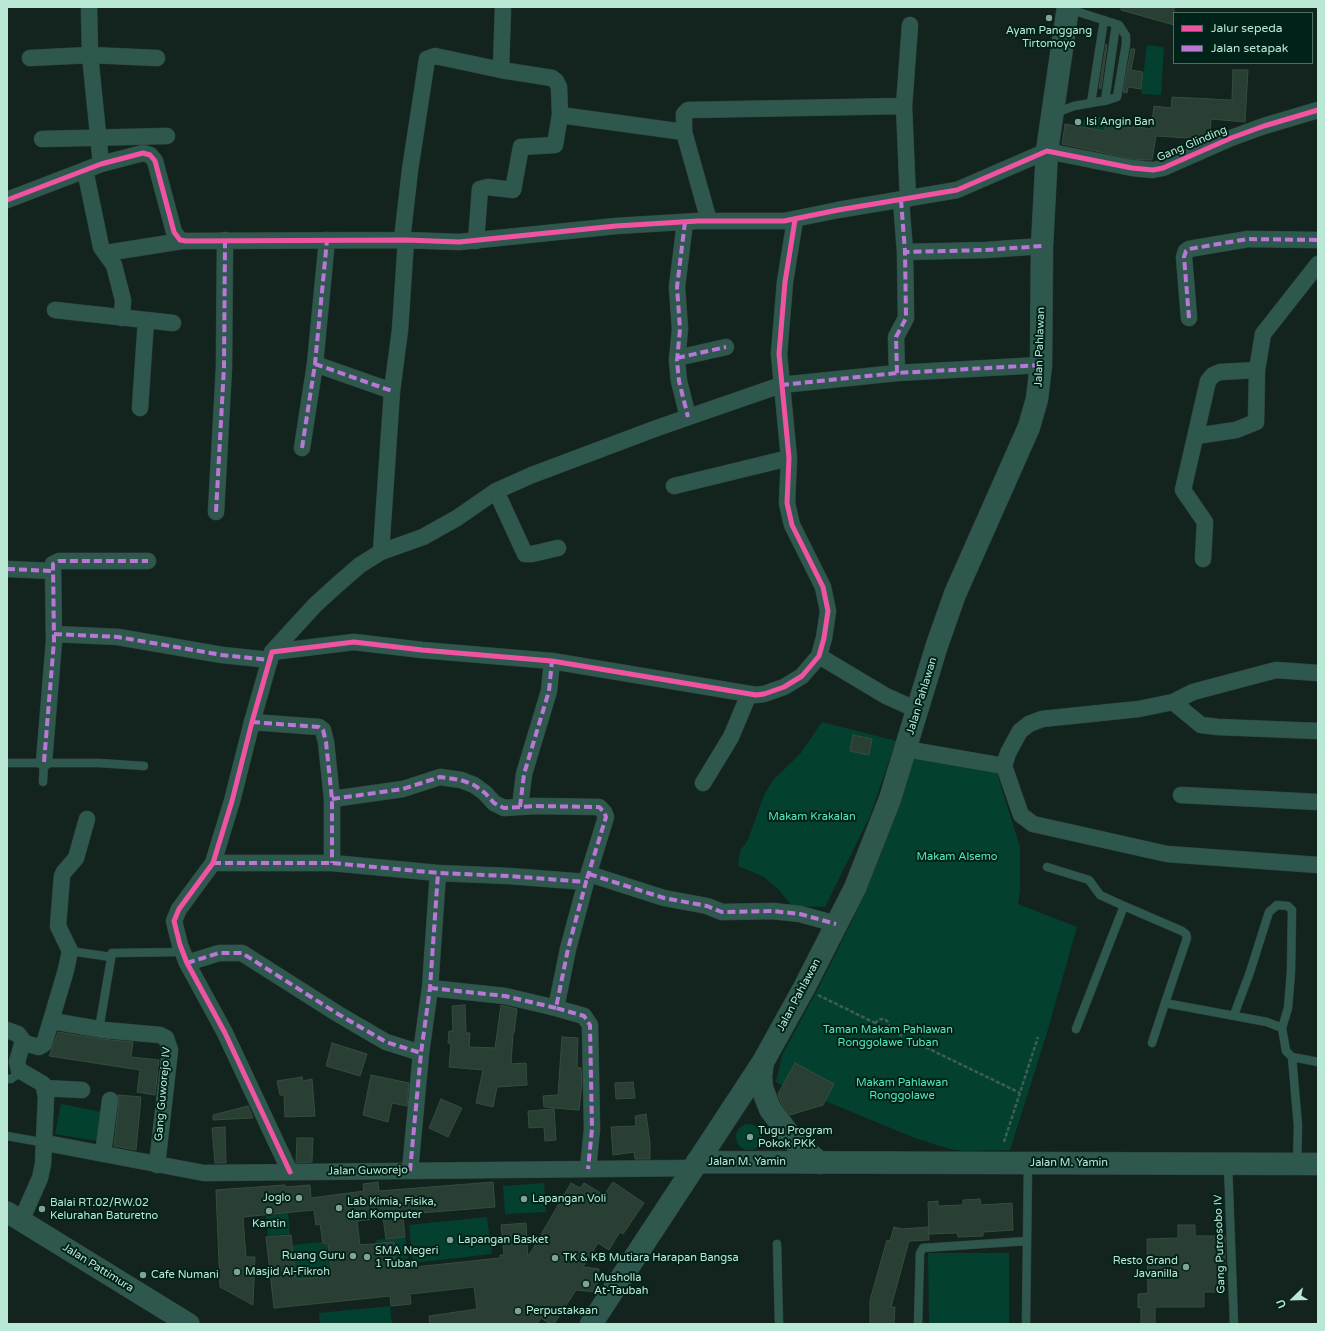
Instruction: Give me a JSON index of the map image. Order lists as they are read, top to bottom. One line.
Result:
{"streets":{"main road":["Jalan Pahlawan","Jalan M. Yamin"],"street":["Gang Glinding","Gang Guworejo IV","Jalan Guworejo","Jalan Pattimura"],"lane":["Gang Putrosobo IV"]},"crossings":[["Gang Glinding","Jalan Pahlawan"],["Jalan Pahlawan","Jalan M. Yamin"],["Jalan Pahlawan","Jalan Guworejo"],["Gang Guworejo IV","Jalan Guworejo"],["Jalan M. Yamin","Jalan Guworejo"],["Jalan M. Yamin","Gang Putrosobo IV"]],"parks":["Makam Krakalan","Makam Alsemo","Taman Makam Pahlawan Ronggolawe Tuban","Makam Pahlawan Ronggolawe"],"places":["Ayam Panggang Tirtomoyo","Isi Angin Ban","Tugu Program Pokok PKK","Joglo","Lapangan Voli","Lab Kimia, Fisika, dan Komputer","Balai RT.02/RW.02 Kelurahan Baturetno","Kantin","Lapangan Basket","Ruang Guru","SMA Negeri 1 Tuban","TK & KB Mutiara Harapan Bangsa","Resto Grand Javanilla","Masjid Al-Fikroh","Cafe Numani","Musholla At-Taubah","Perpustakaan"],"legend":["Jalur sepeda","Jalan setapak"],"north":"bottom left"}
